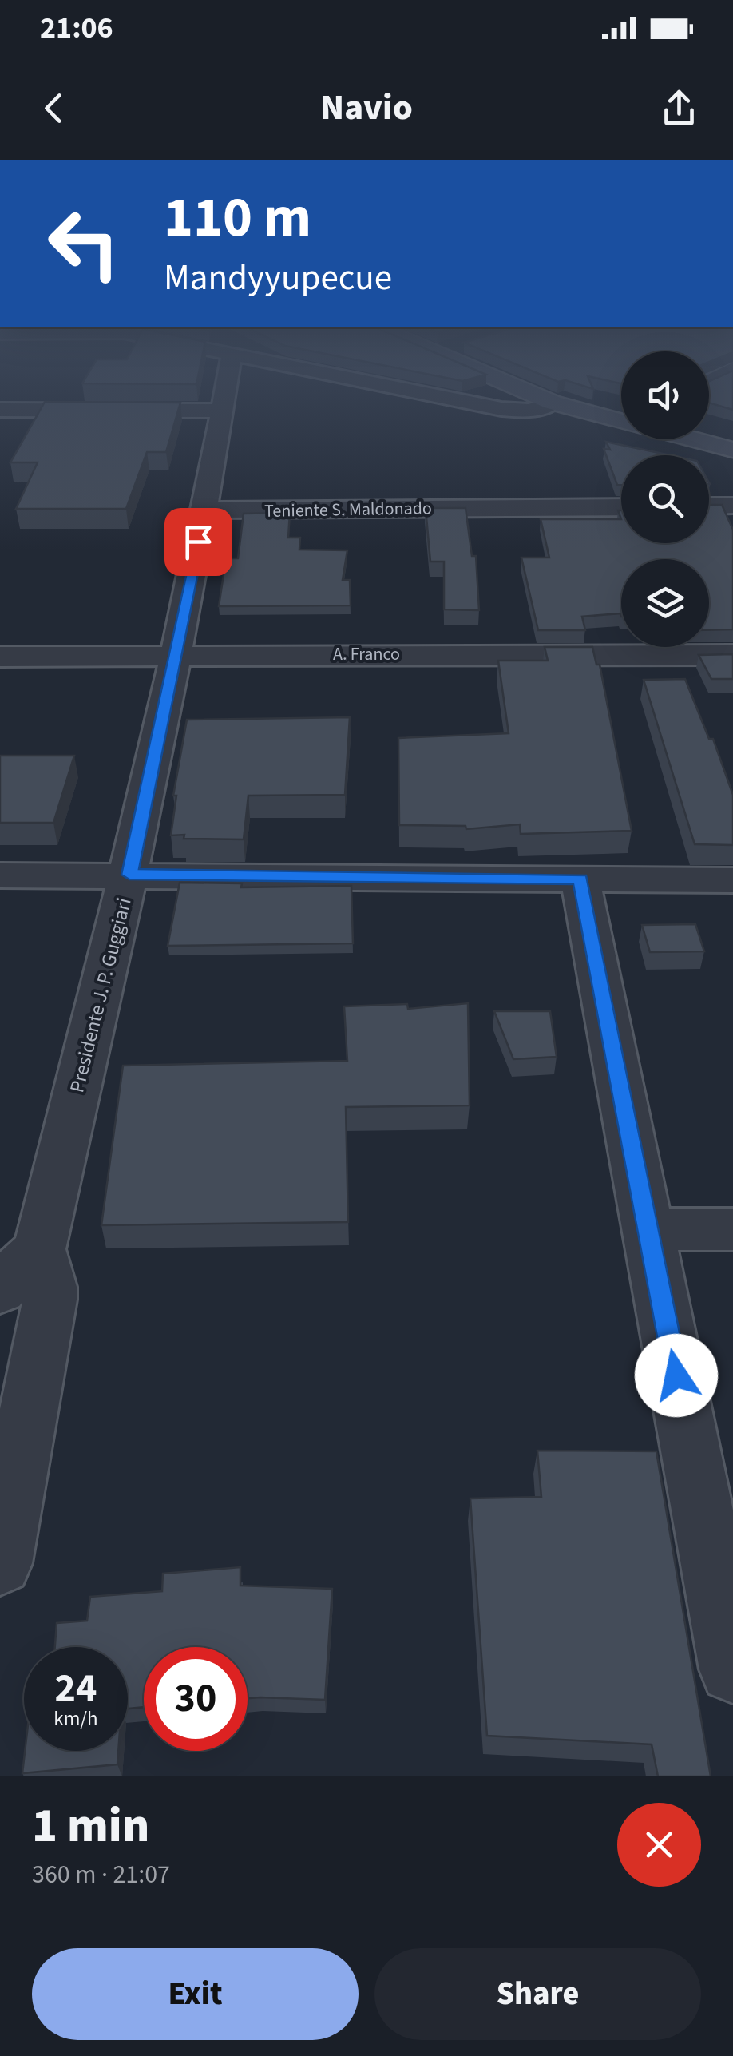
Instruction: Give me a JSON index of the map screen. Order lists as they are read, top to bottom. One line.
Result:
{"streets":{"street":["Teniente S. Maldonado","A. Franco","Presidente J. P. Guggiari"]},"crossings":[["Teniente S. Maldonado","Presidente J. P. Guggiari"],["A. Franco","Presidente J. P. Guggiari"]],"page":{"status":"21:06","header":"Navio","turn":["110 m","Mandyyupecue"],"speed":"24 km/h","limit":"30","heading":["1 min","360 m · 21:07"],"buttons":["Exit","Share"]}}
